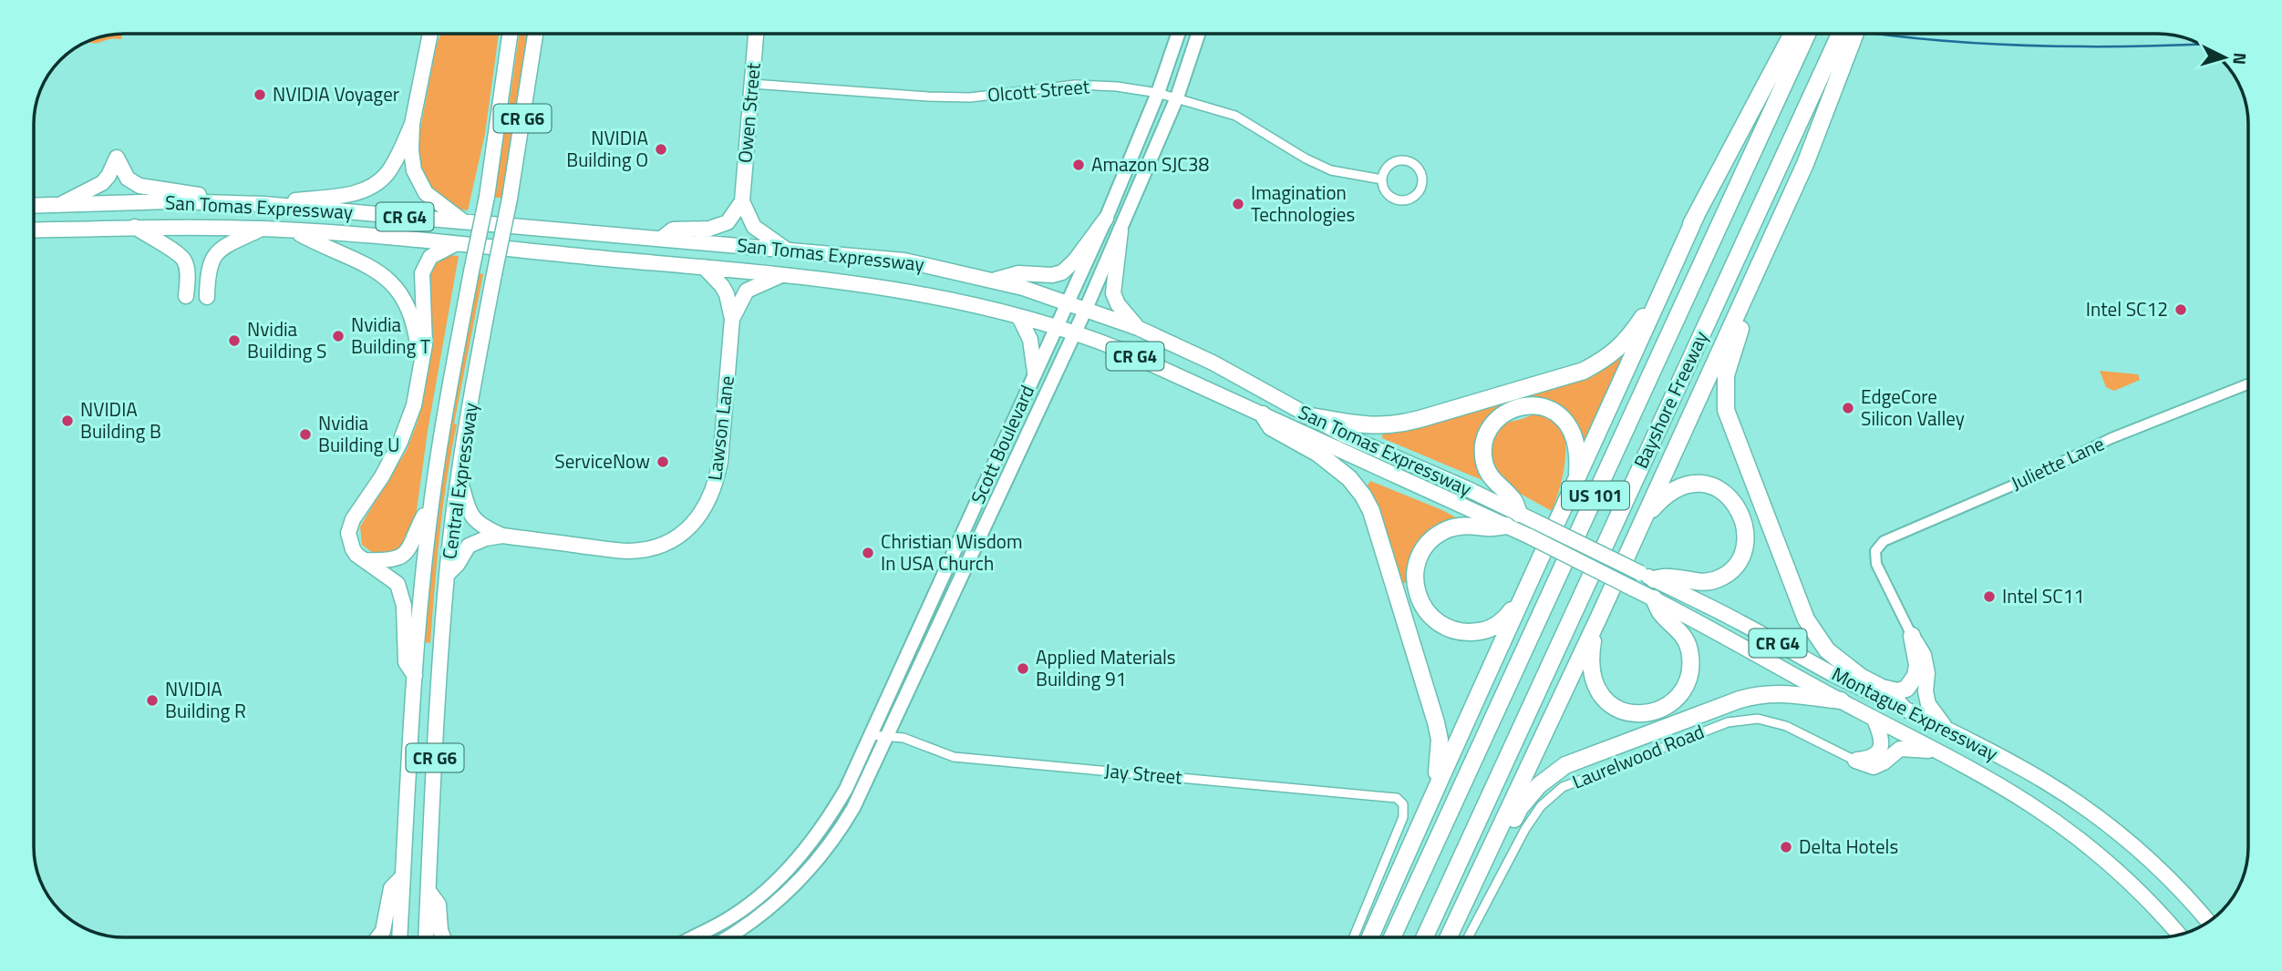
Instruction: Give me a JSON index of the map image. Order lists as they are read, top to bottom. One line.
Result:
{"streets":{"highway":["Owen Street","CR G6","San Tomas Expressway","CR G4","Bayshore Freeway","Lawson Lane","Central Expressway","US 101","Montague Expressway"],"main road":["Scott Boulevard"],"street":["Olcott Street","Juliette Lane","Laurelwood Road","Jay Street"]},"crossings":[["Olcott Street","Owen Street"],["Olcott Street","Scott Boulevard"],["San Tomas Expressway","Scott Boulevard"],["San Tomas Expressway","Montague Expressway"],["Scott Boulevard","Jay Street"]],"places":["NVIDIA Voyager","NVIDIA Building O","Amazon SJC38","Imagination Technologies","Intel SC12","Nvidia Building T","Nvidia Building S","EdgeCore Silicon Valley","NVIDIA Building B","Nvidia Building U","ServiceNow","Christian Wisdom In USA Church","Intel SC11","Applied Materials Building 91","NVIDIA Building R","Delta Hotels"],"north":"right"}
